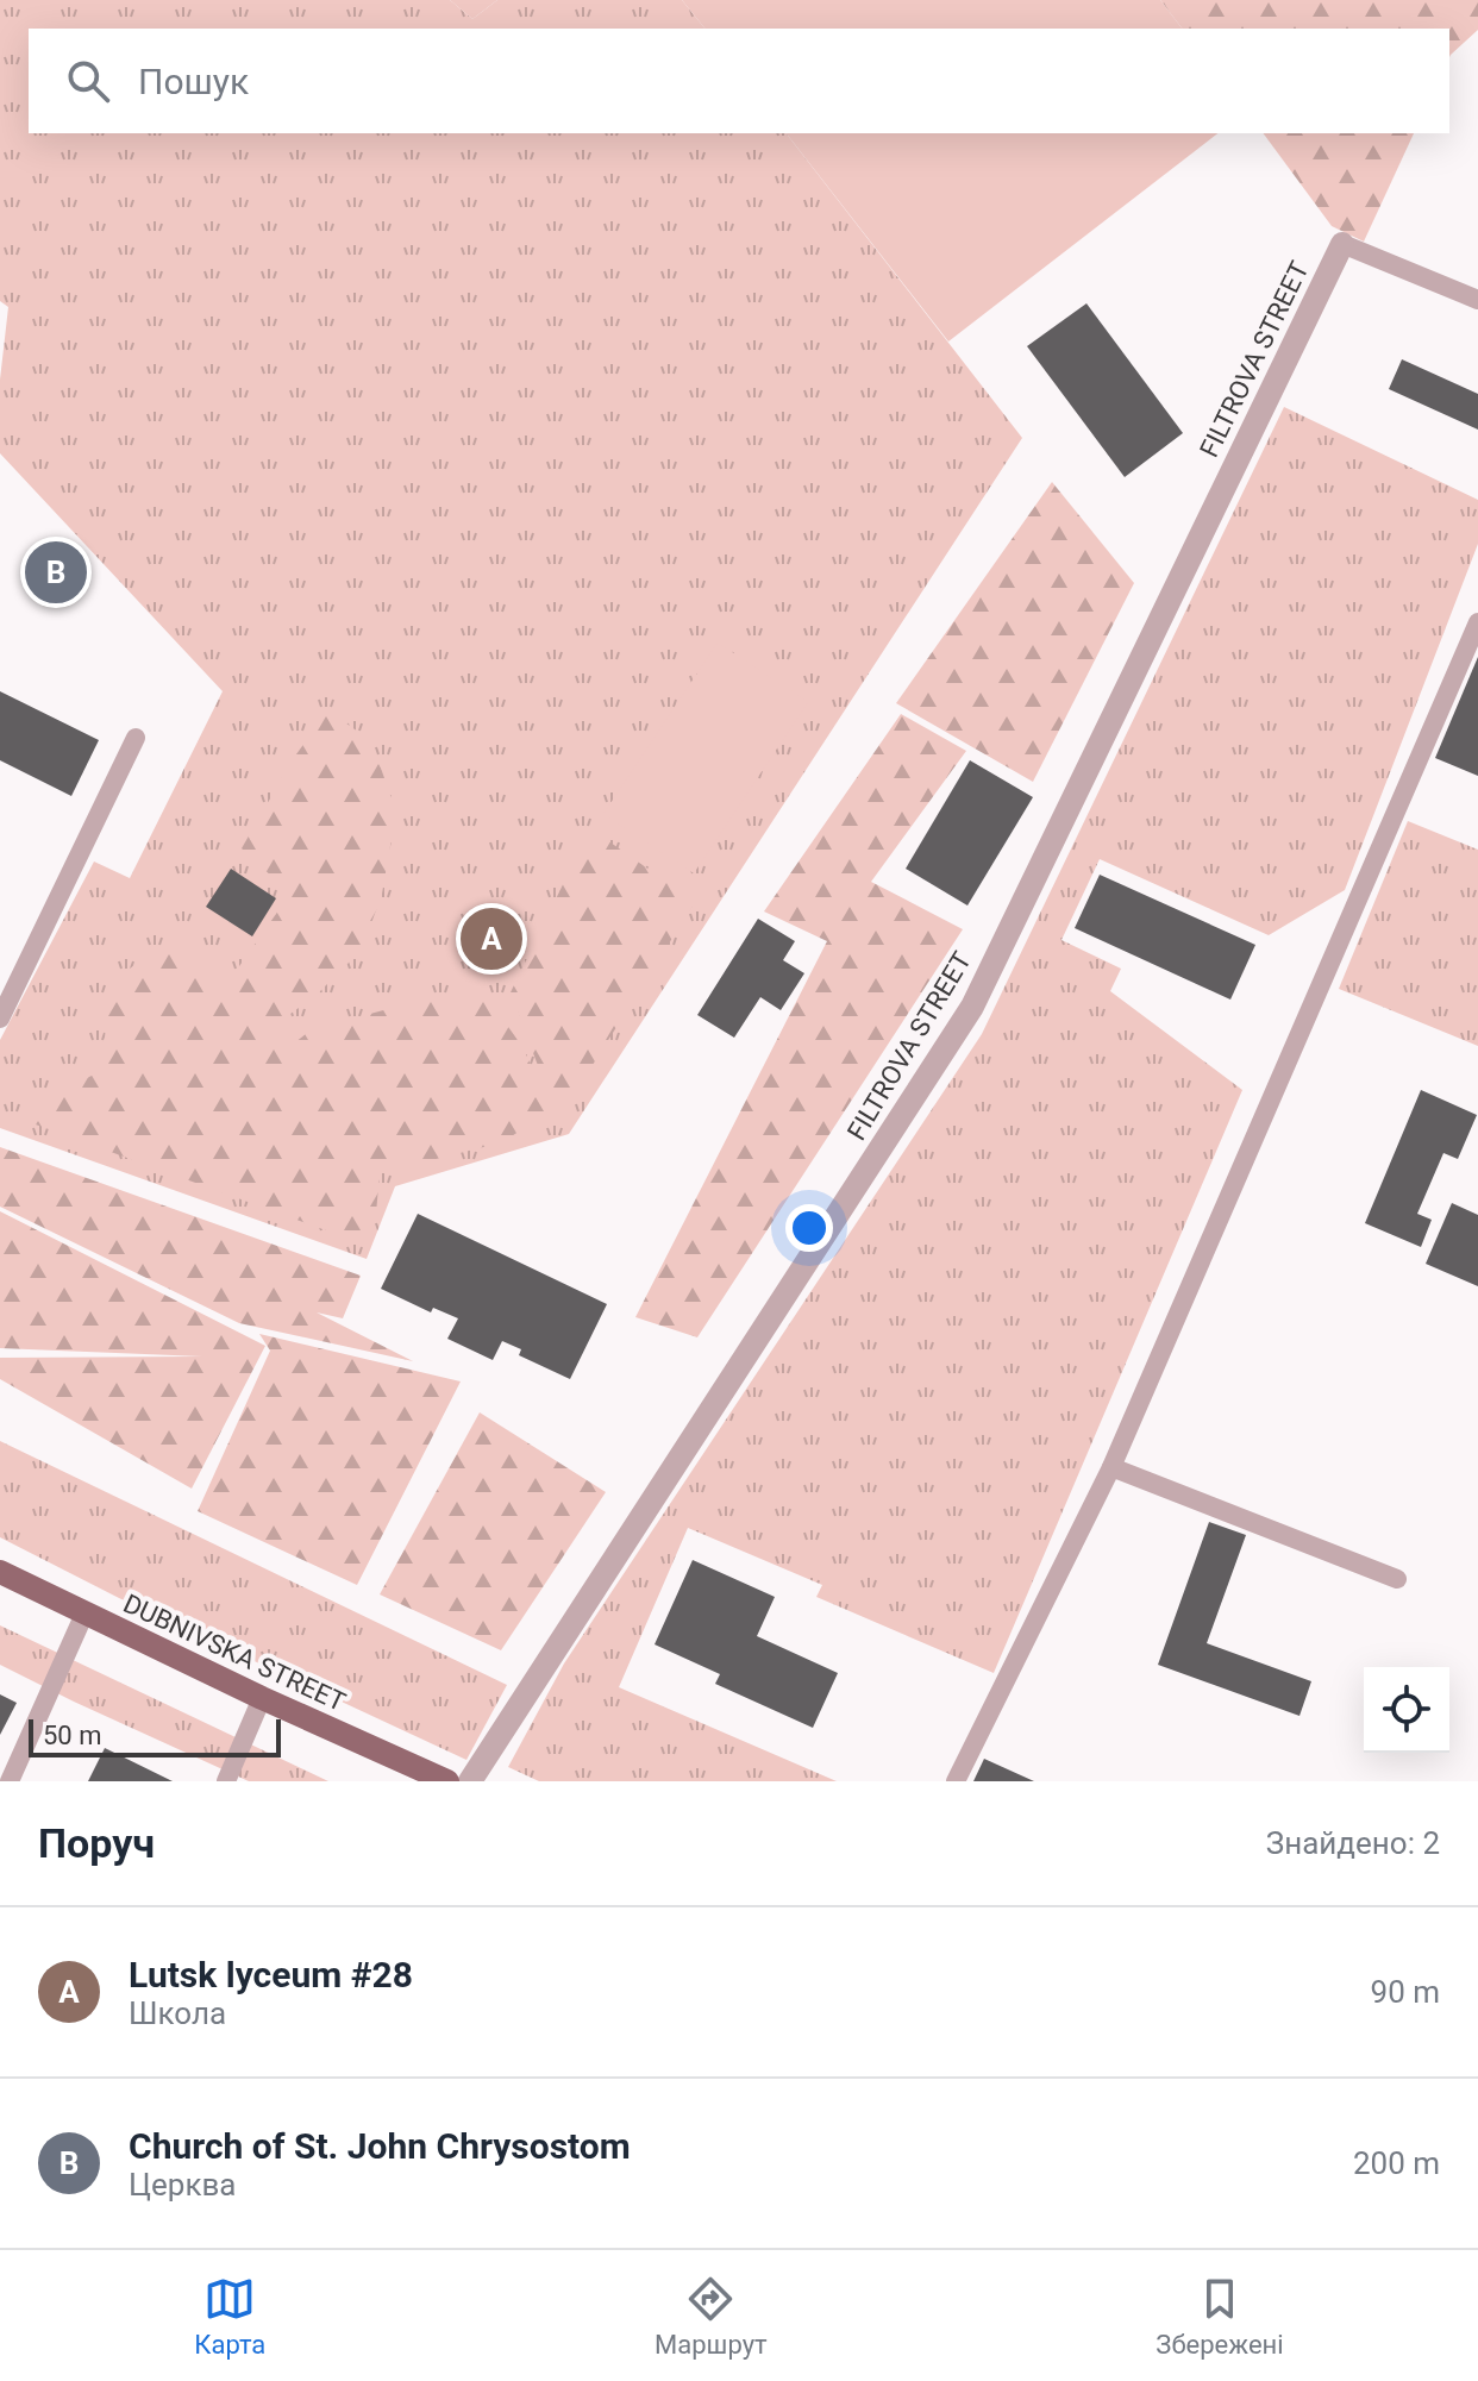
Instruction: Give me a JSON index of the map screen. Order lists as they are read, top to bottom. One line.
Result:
{"streets":{"main road":["DUBNIVSKA STREET"],"street":["FILTROVA STREET"]},"scale_bar":"50 m","page":{"search":"Пошук","pins":["B","A"],"scale":"50 m","heading":["Поруч","Знайдено: 2"],"list":[{"mark":"A","name":"Lutsk lyceum #28","note":"Школа","value":"90 m"},{"mark":"B","name":"Church of St. John Chrysostom","note":"Церква","value":"200 m"}],"nav":["Карта","Маршрут","Збережені"]}}
